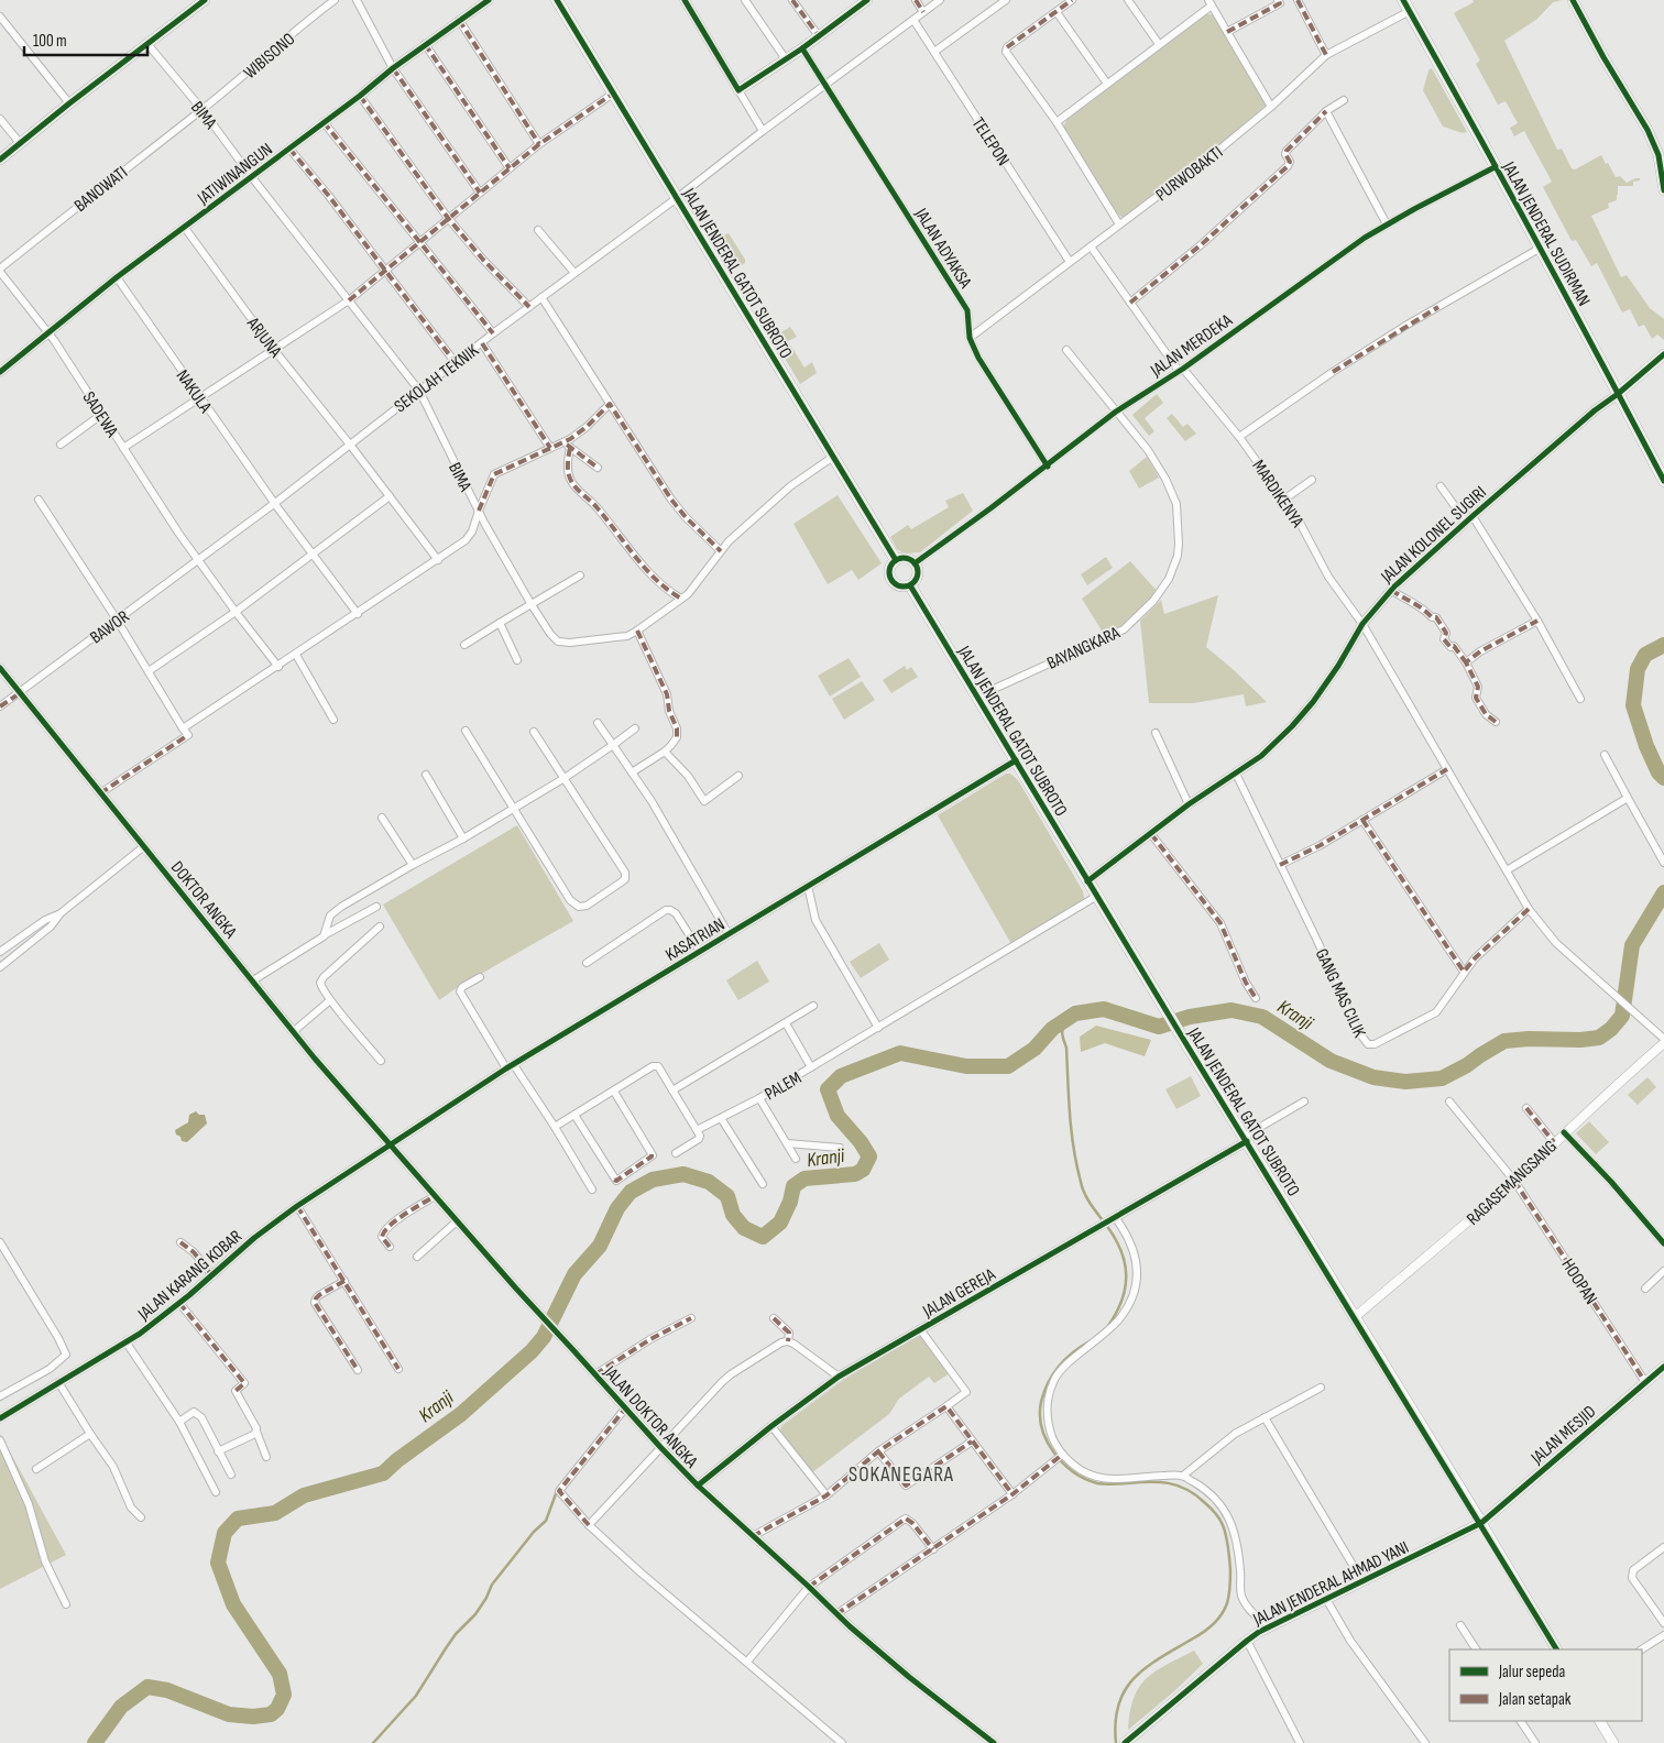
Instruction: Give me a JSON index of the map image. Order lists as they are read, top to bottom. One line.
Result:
{"streets":{"main road":["JALAN JENDERAL SUDIRMAN","JALAN JENDERAL GATOT SUBROTO","JALAN MESJID","JALAN JENDERAL AHMAD YANI"],"street":["WIBISONO","BIMA","TELEPON","JATIWINANGUN","PURWOBAKTI","BANOWATI","JALAN ADYAKSA","ARJUNA","JALAN MERDEKA","SEKOLAH TEKNIK","NAKULA","SADEWA","MARDIKENYA","JALAN KOLONEL SUGIRI","BAWOR","BAYANGKARA","DOKTOR ANGKA","KASATRIAN","GANG MAS CILIK","PALEM","RAGASEMANGSANG","JALAN KARANG KOBAR","HOOPAN","JALAN GEREJA","JALAN DOKTOR ANGKA"]},"crossings":[["WIBISONO","BIMA"],["WIBISONO","BANOWATI"],["BIMA","JATIWINANGUN"],["BIMA","BANOWATI"],["BIMA","JALAN JENDERAL GATOT SUBROTO"],["BIMA","SEKOLAH TEKNIK"],["TELEPON","PURWOBAKTI"],["TELEPON","SEKOLAH TEKNIK"],["JATIWINANGUN","ARJUNA"],["JATIWINANGUN","NAKULA"],["JATIWINANGUN","SADEWA"],["PURWOBAKTI","JALAN JENDERAL SUDIRMAN"],["PURWOBAKTI","JALAN ADYAKSA"],["BANOWATI","SADEWA"],["JALAN JENDERAL SUDIRMAN","JALAN MERDEKA"],["JALAN JENDERAL SUDIRMAN","JALAN KOLONEL SUGIRI"],["JALAN ADYAKSA","JALAN MERDEKA"],["JALAN ADYAKSA","SEKOLAH TEKNIK"],["JALAN JENDERAL GATOT SUBROTO","JALAN MERDEKA"],["JALAN JENDERAL GATOT SUBROTO","SEKOLAH TEKNIK"],["JALAN JENDERAL GATOT SUBROTO","JALAN KOLONEL SUGIRI"],["JALAN JENDERAL GATOT SUBROTO","BAYANGKARA"],["JALAN JENDERAL GATOT SUBROTO","KASATRIAN"],["JALAN JENDERAL GATOT SUBROTO","PALEM"],["JALAN JENDERAL GATOT SUBROTO","RAGASEMANGSANG"],["JALAN JENDERAL GATOT SUBROTO","JALAN GEREJA"],["JALAN JENDERAL GATOT SUBROTO","JALAN MESJID"],["JALAN JENDERAL GATOT SUBROTO","JALAN JENDERAL AHMAD YANI"],["ARJUNA","SEKOLAH TEKNIK"],["JALAN MERDEKA","MARDIKENYA"],["JALAN MERDEKA","BAYANGKARA"],["SEKOLAH TEKNIK","NAKULA"],["SEKOLAH TEKNIK","SADEWA"],["SEKOLAH TEKNIK","BAWOR"],["SADEWA","BAWOR"],["MARDIKENYA","JALAN KOLONEL SUGIRI"],["JALAN KOLONEL SUGIRI","GANG MAS CILIK"],["BAWOR","DOKTOR ANGKA"],["DOKTOR ANGKA","KASATRIAN"],["DOKTOR ANGKA","JALAN KARANG KOBAR"],["DOKTOR ANGKA","JALAN DOKTOR ANGKA"],["KASATRIAN","JALAN KARANG KOBAR"],["KASATRIAN","JALAN DOKTOR ANGKA"],["RAGASEMANGSANG","HOOPAN"],["JALAN KARANG KOBAR","JALAN DOKTOR ANGKA"],["HOOPAN","JALAN MESJID"],["JALAN GEREJA","JALAN DOKTOR ANGKA"],["JALAN MESJID","JALAN JENDERAL AHMAD YANI"]],"districts":["SOKANEGARA"],"water":["Kranji"],"legend":["Jalur sepeda","Jalan setapak"],"scale_bar":"100 m"}
